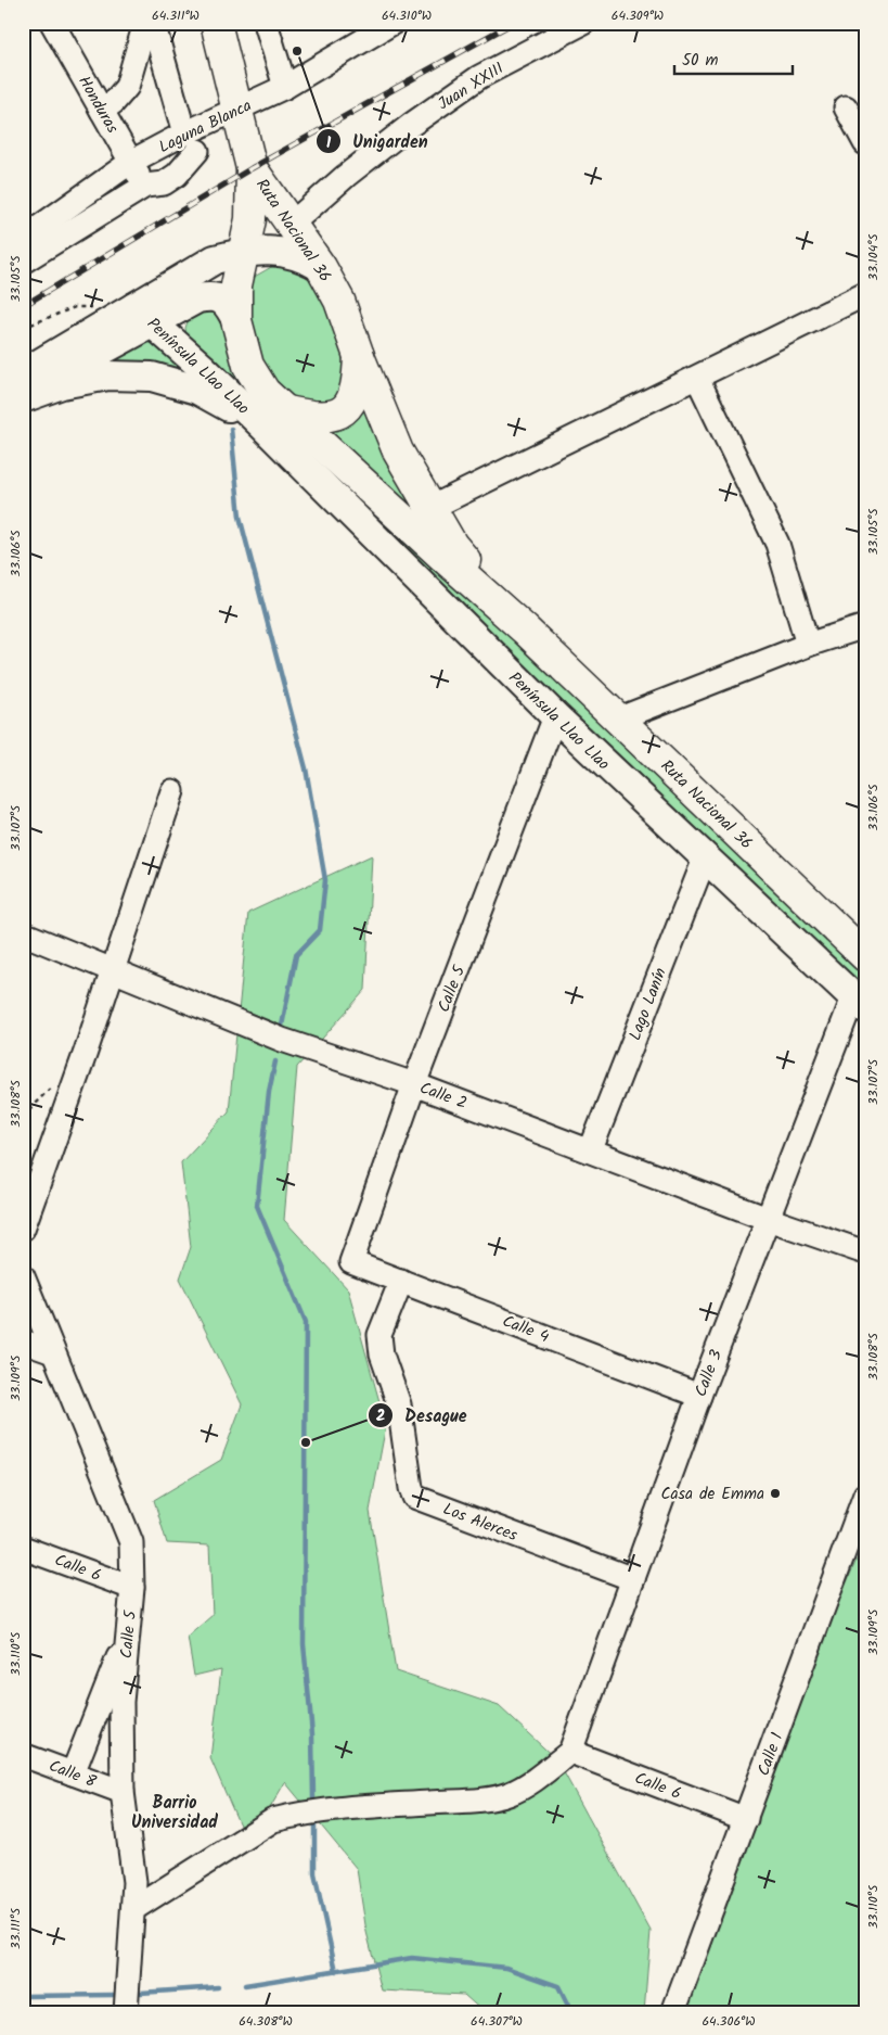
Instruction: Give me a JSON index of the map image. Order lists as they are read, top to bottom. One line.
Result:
{"streets":{"highway":["Ruta Nacional 36"],"main road":["Península Llao Llao"],"street":["Juan XXIII","Honduras","Laguna Blanca","Calle 5","Lago Lanín","Calle 2","Calle 4","Calle 3","Los Alerces","Calle 6","Calle 1","Calle 8"]},"crossings":[["Juan XXIII","Ruta Nacional 36"],["Honduras","Laguna Blanca"],["Ruta Nacional 36","Península Llao Llao"],["Península Llao Llao","Calle 5"],["Península Llao Llao","Lago Lanín"],["Península Llao Llao","Calle 3"],["Calle 5","Calle 2"],["Calle 5","Calle 4"],["Calle 5","Calle 6"],["Calle 5","Calle 8"],["Lago Lanín","Calle 2"],["Calle 2","Calle 3"],["Calle 4","Calle 3"],["Calle 4","Los Alerces"],["Calle 3","Los Alerces"],["Calle 3","Calle 6"],["Calle 6","Calle 1"]],"districts":["Barrio Universidad"],"places":["Unigarden","Desague","Casa de Emma"],"scale_bar":"50 m","coordinates":["64.311°W","64.310°W","64.309°W","33.104°S","33.105°S","33.106°S","33.107°S","33.108°S","33.109°S","33.110°S","33.111°S","64.308°W","64.307°W","64.306°W"]}
